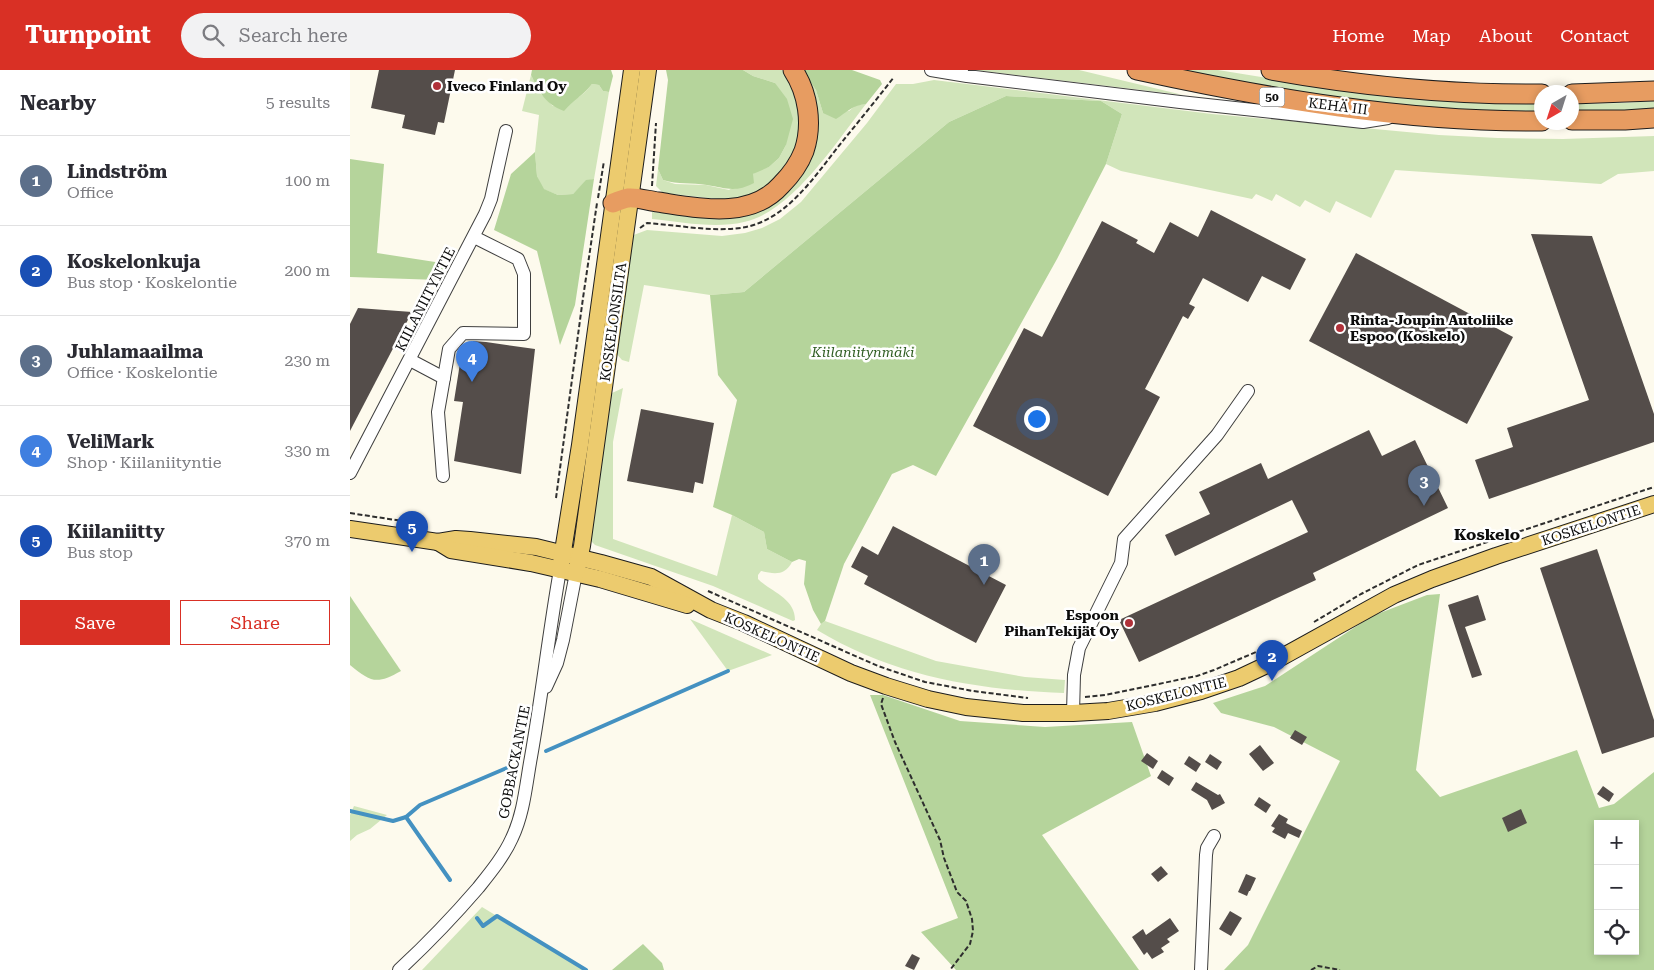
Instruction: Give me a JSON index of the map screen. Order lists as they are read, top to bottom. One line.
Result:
{"streets":{"highway":["50","KEHÄ III"],"main road":["KOSKELONSILTA","KOSKELONTIE"],"street":["KIILANIITYNTIE","GOBBACKANTIE"]},"crossings":[["KOSKELONSILTA","KOSKELONTIE"],["KOSKELONSILTA","GOBBACKANTIE"],["KOSKELONTIE","GOBBACKANTIE"]],"districts":["Koskelo"],"parks":["Kiilaniitynmäki"],"places":["Iveco Finland Oy","Rinta-Joupin Autoliike Espoo (Koskelo)","Espoon PihanTekijät Oy"],"north":"bottom left","page":{"header":"Turnpoint","search":"Search here","nav":["Home","Map","About","Contact"],"heading":["Nearby","5 results"],"list":[{"mark":"1","name":"Lindström","note":"Office","value":"100 m"},{"mark":"2","name":"Koskelonkuja","note":"Bus stop · Koskelontie","value":"200 m"},{"mark":"3","name":"Juhlamaailma","note":"Office · Koskelontie","value":"230 m"},{"mark":"4","name":"VeliMark","note":"Shop · Kiilaniityntie","value":"330 m"},{"mark":"5","name":"Kiilaniitty","note":"Bus stop","value":"370 m"}],"pins":["4","3","5","1","2"],"buttons":["Save","Share"],"map_buttons":["+","−"]}}
